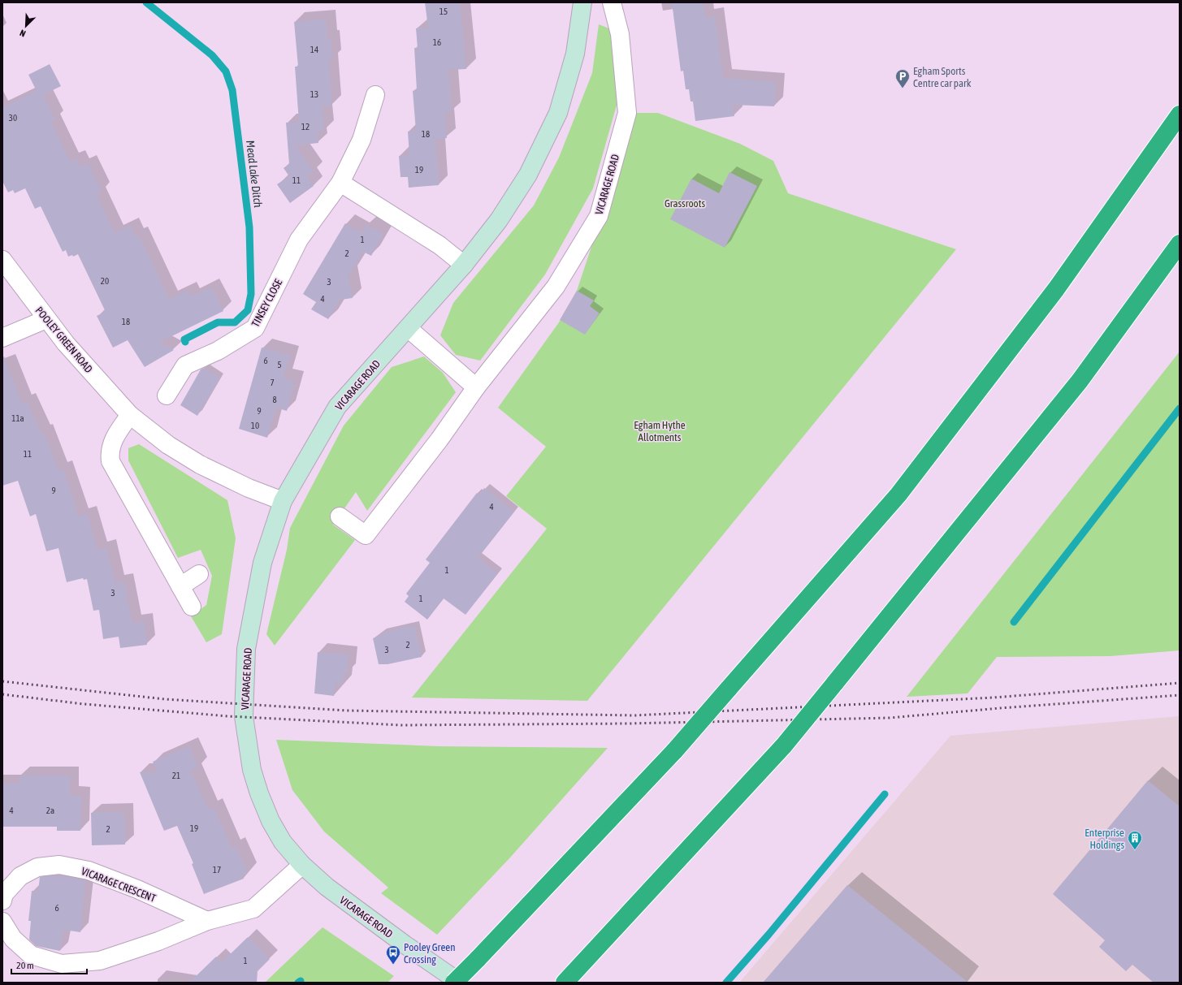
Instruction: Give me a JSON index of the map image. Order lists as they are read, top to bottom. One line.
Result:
{"streets":{"main road":["VICARAGE ROAD"],"street":["TINSEY CLOSE","POOLEY GREEN ROAD","VICARAGE CRESCENT"]},"crossings":[["VICARAGE ROAD","POOLEY GREEN ROAD"]],"water":["Mead Lake Ditch"],"parks":["Grassroots","Egham Hythe Allotments"],"places":{"parking":["Egham Sports Centre car park"],"building":["Enterprise Holdings"],"bus stop":["Pooley Green Crossing"]},"house_numbers":["15","16","14","13","30","12","18","19","11","1","2","20","3","4","18","6","5","7","8","9","11a","10","11","9","4","1","3","1","2","3","21","4","2a","19","2","17","6","1"],"scale_bar":"20 m","north":"bottom left"}
